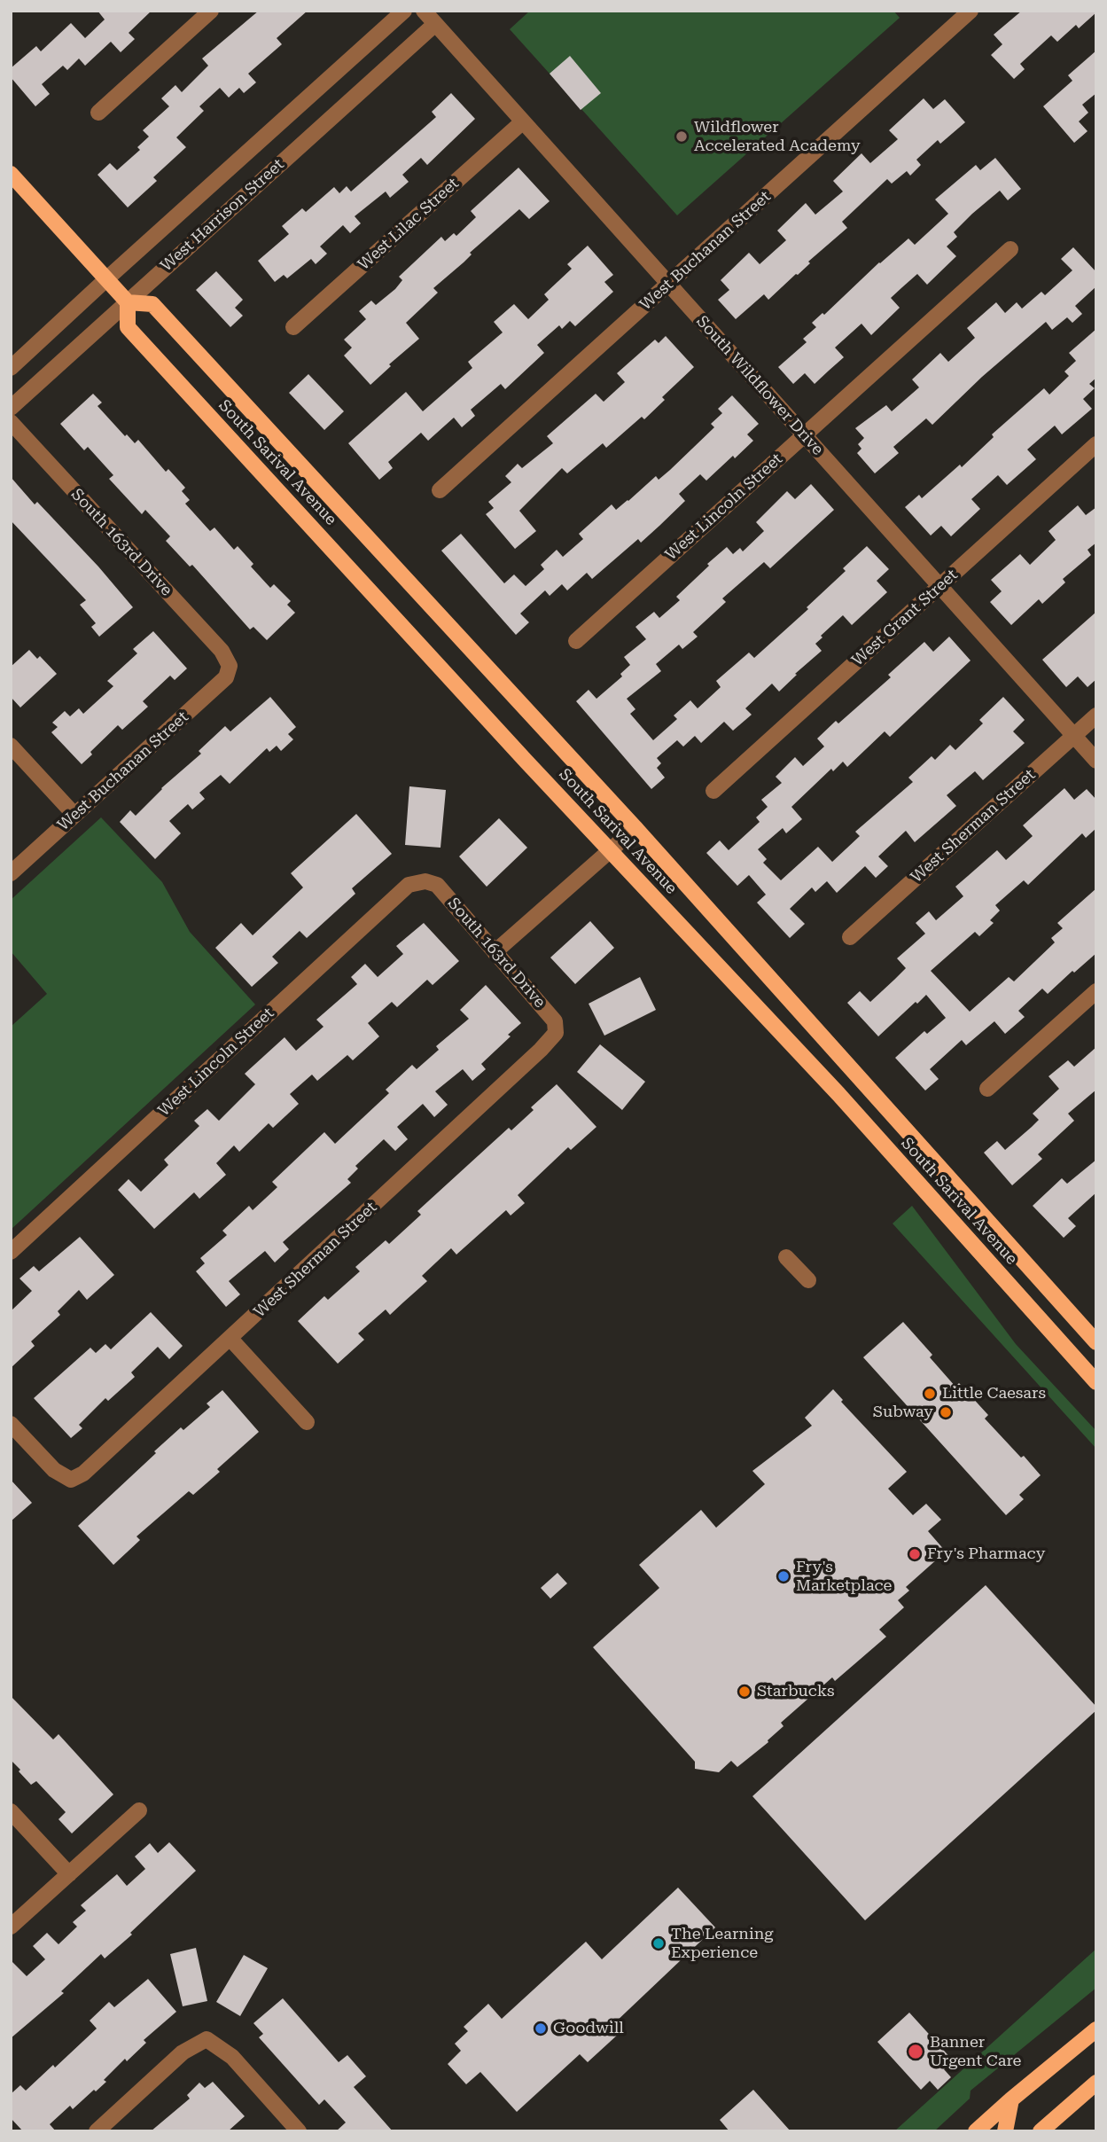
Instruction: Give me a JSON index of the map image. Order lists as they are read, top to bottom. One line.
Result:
{"streets":{"main road":["South Sarival Avenue"],"street":["West Harrison Street","West Lilac Street","West Buchanan Street","South Wildflower Drive","West Lincoln Street","South 163rd Drive","West Grant Street","West Sherman Street"]},"crossings":[["West Harrison Street","South Wildflower Drive"],["West Harrison Street","South Sarival Avenue"],["West Lilac Street","South Wildflower Drive"],["West Buchanan Street","South Wildflower Drive"],["West Buchanan Street","South 163rd Drive"],["South Wildflower Drive","West Lincoln Street"],["South Wildflower Drive","West Grant Street"],["South Wildflower Drive","West Sherman Street"],["West Lincoln Street","South 163rd Drive"],["South 163rd Drive","West Sherman Street"]],"places":["Wildflower Accelerated Academy","Little Caesars","Subway","Fry's Pharmacy","Fry's Marketplace","Starbucks","The Learning Experience","Goodwill","Banner Urgent Care"]}
